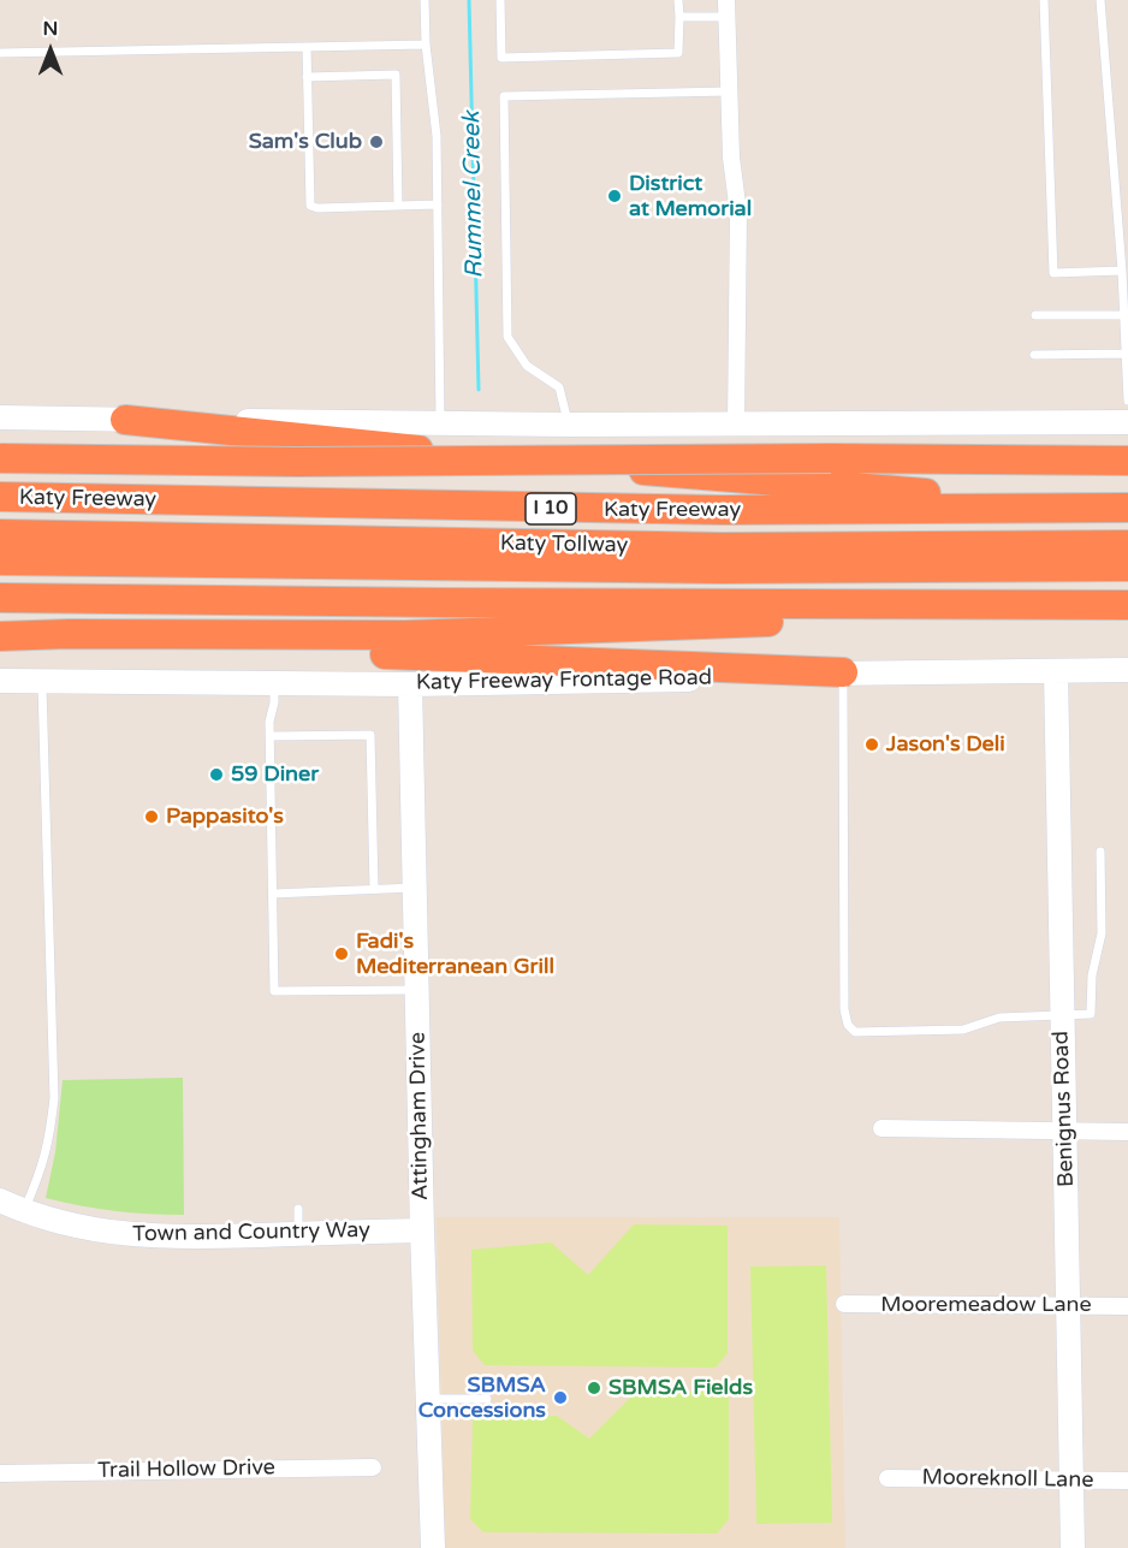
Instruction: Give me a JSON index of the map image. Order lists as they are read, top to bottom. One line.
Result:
{"streets":{"highway":["Katy Freeway","I 10","Katy Tollway"],"main road":["Katy Freeway Frontage Road","Benignus Road","Attingham Drive","Town and Country Way"],"street":["Mooremeadow Lane","Trail Hollow Drive","Mooreknoll Lane"]},"crossings":[["Katy Freeway Frontage Road","Benignus Road"],["Katy Freeway Frontage Road","Attingham Drive"],["Benignus Road","Mooremeadow Lane"],["Benignus Road","Mooreknoll Lane"],["Attingham Drive","Town and Country Way"]],"water":["Rummel Creek"],"places":["Sam's Club","District at Memorial","Jason's Deli","59 Diner","Pappasito's","Fadi's Mediterranean Grill","SBMSA Fields","SBMSA Concessions"],"north":"top"}
